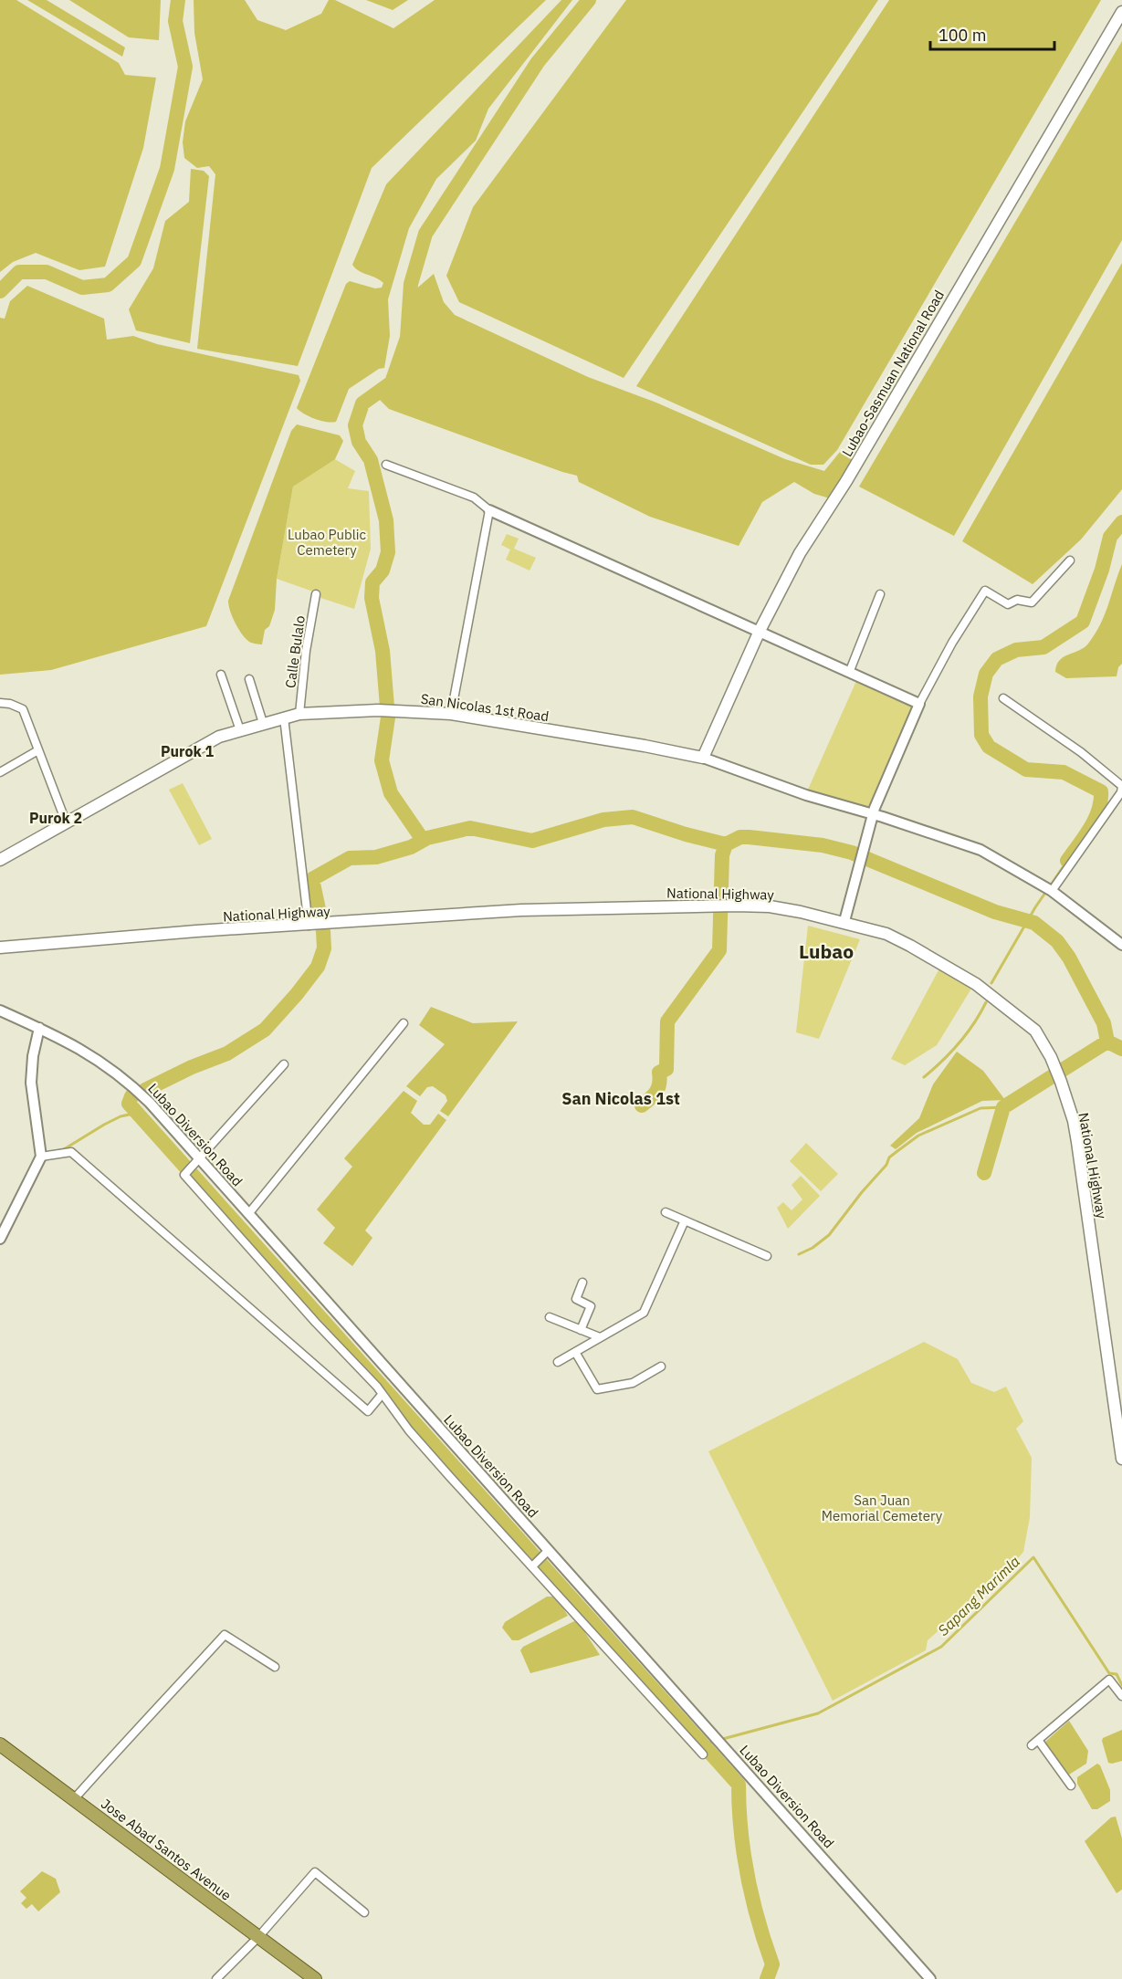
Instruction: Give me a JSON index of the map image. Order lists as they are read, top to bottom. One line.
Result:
{"streets":{"highway":["Jose Abad Santos Avenue"],"main road":["Lubao-Sasmuan National Road","San Nicolas 1st Road","National Highway"],"street":["Calle Bulalo","Lubao Diversion Road"]},"crossings":[["Lubao-Sasmuan National Road","San Nicolas 1st Road"],["Calle Bulalo","San Nicolas 1st Road"]],"districts":["Purok 1","Purok 2","Lubao","San Nicolas 1st"],"water":["Sapang Marimla"],"parks":["Lubao Public Cemetery","San Juan Memorial Cemetery"],"scale_bar":"100 m"}
